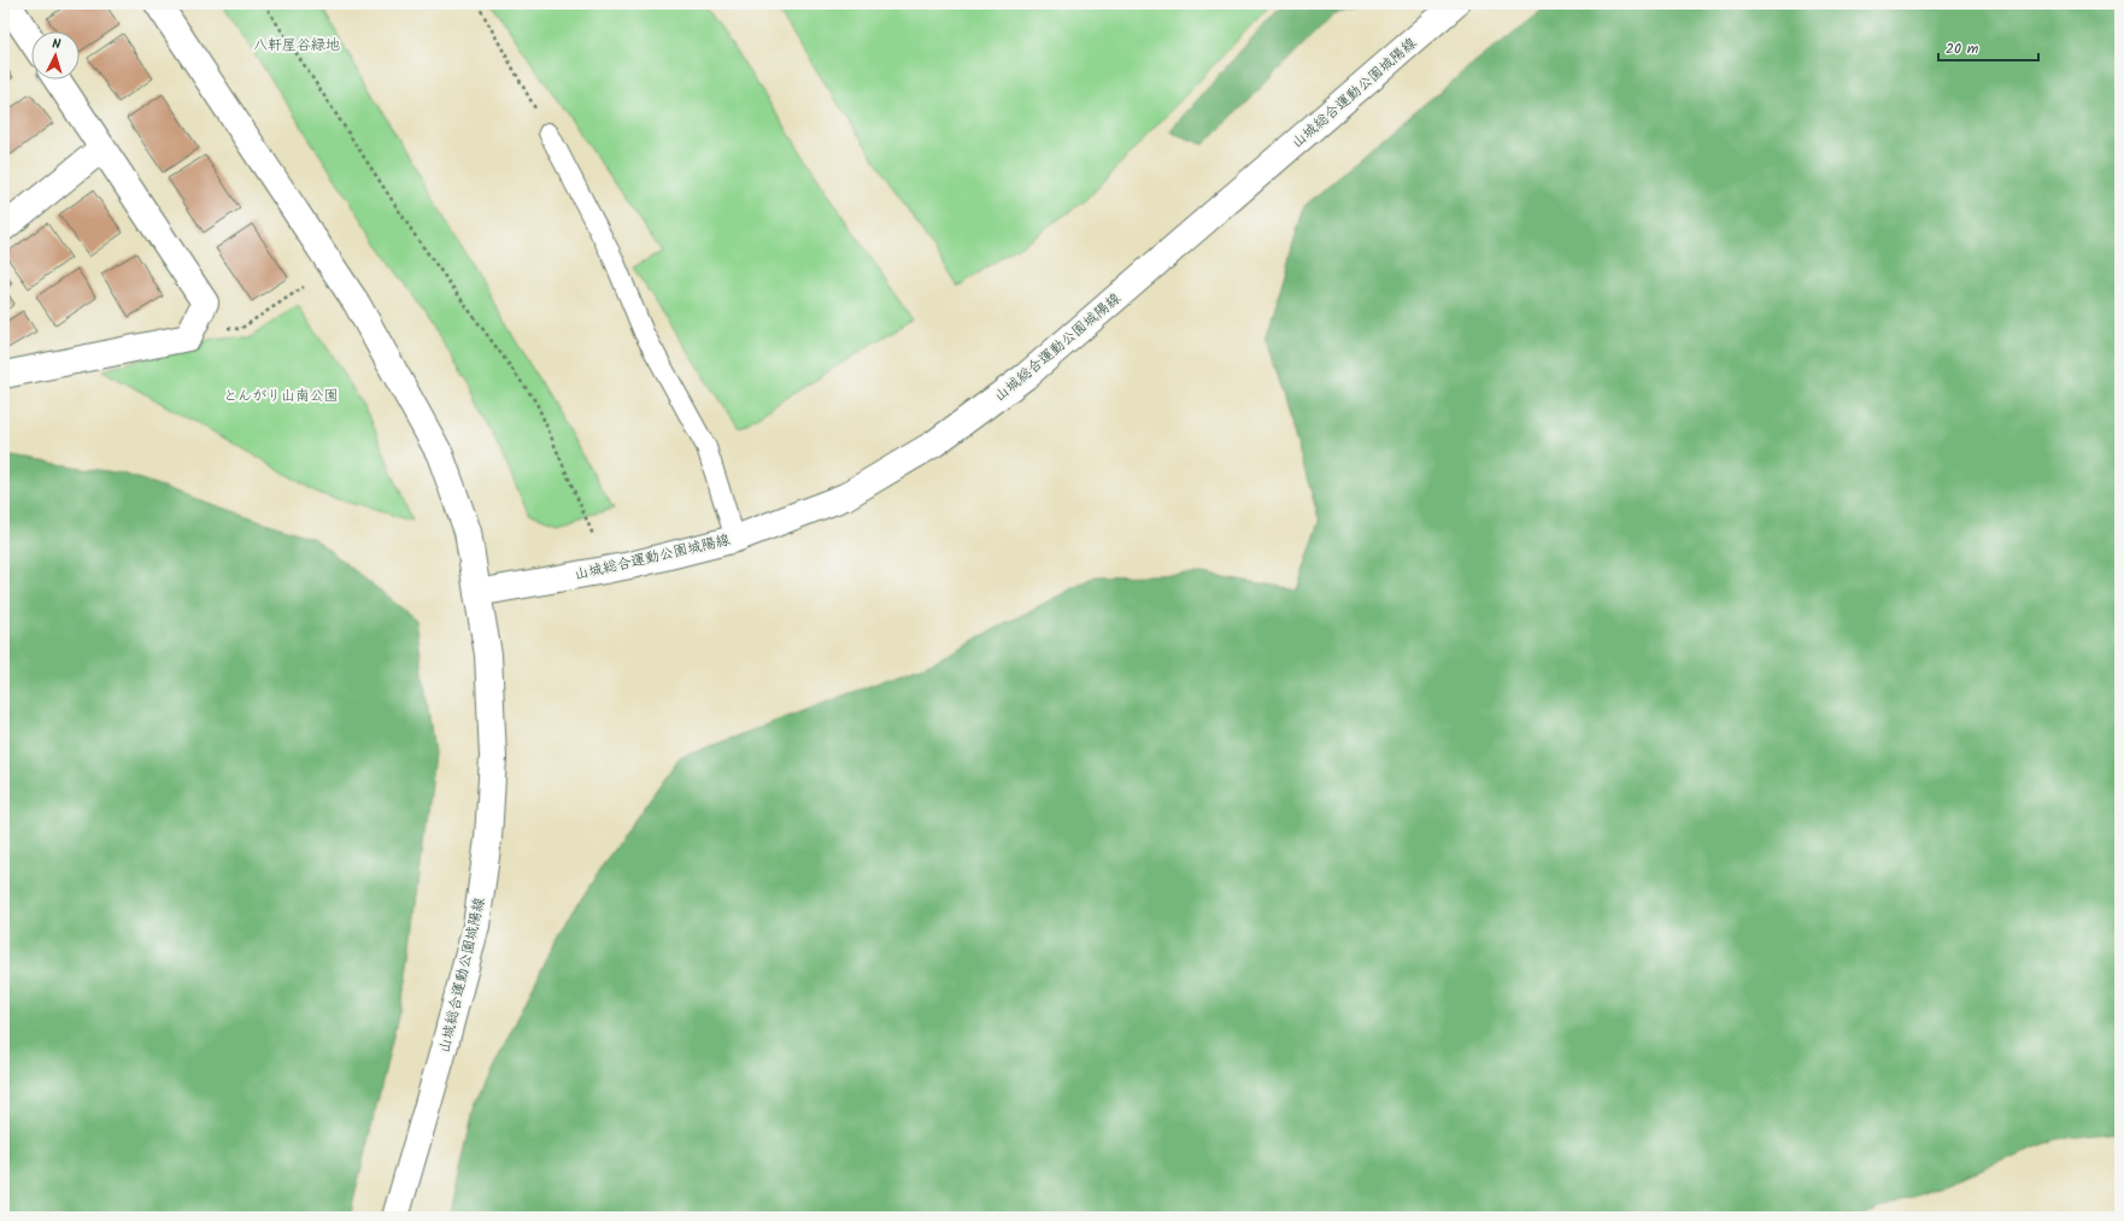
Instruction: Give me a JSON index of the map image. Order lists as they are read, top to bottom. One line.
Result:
{"streets":{"main road":["山城総合運動公園城陽線"]},"parks":["八軒屋谷緑地","とんがり山南公園"],"scale_bar":"20 m","north":"top"}
